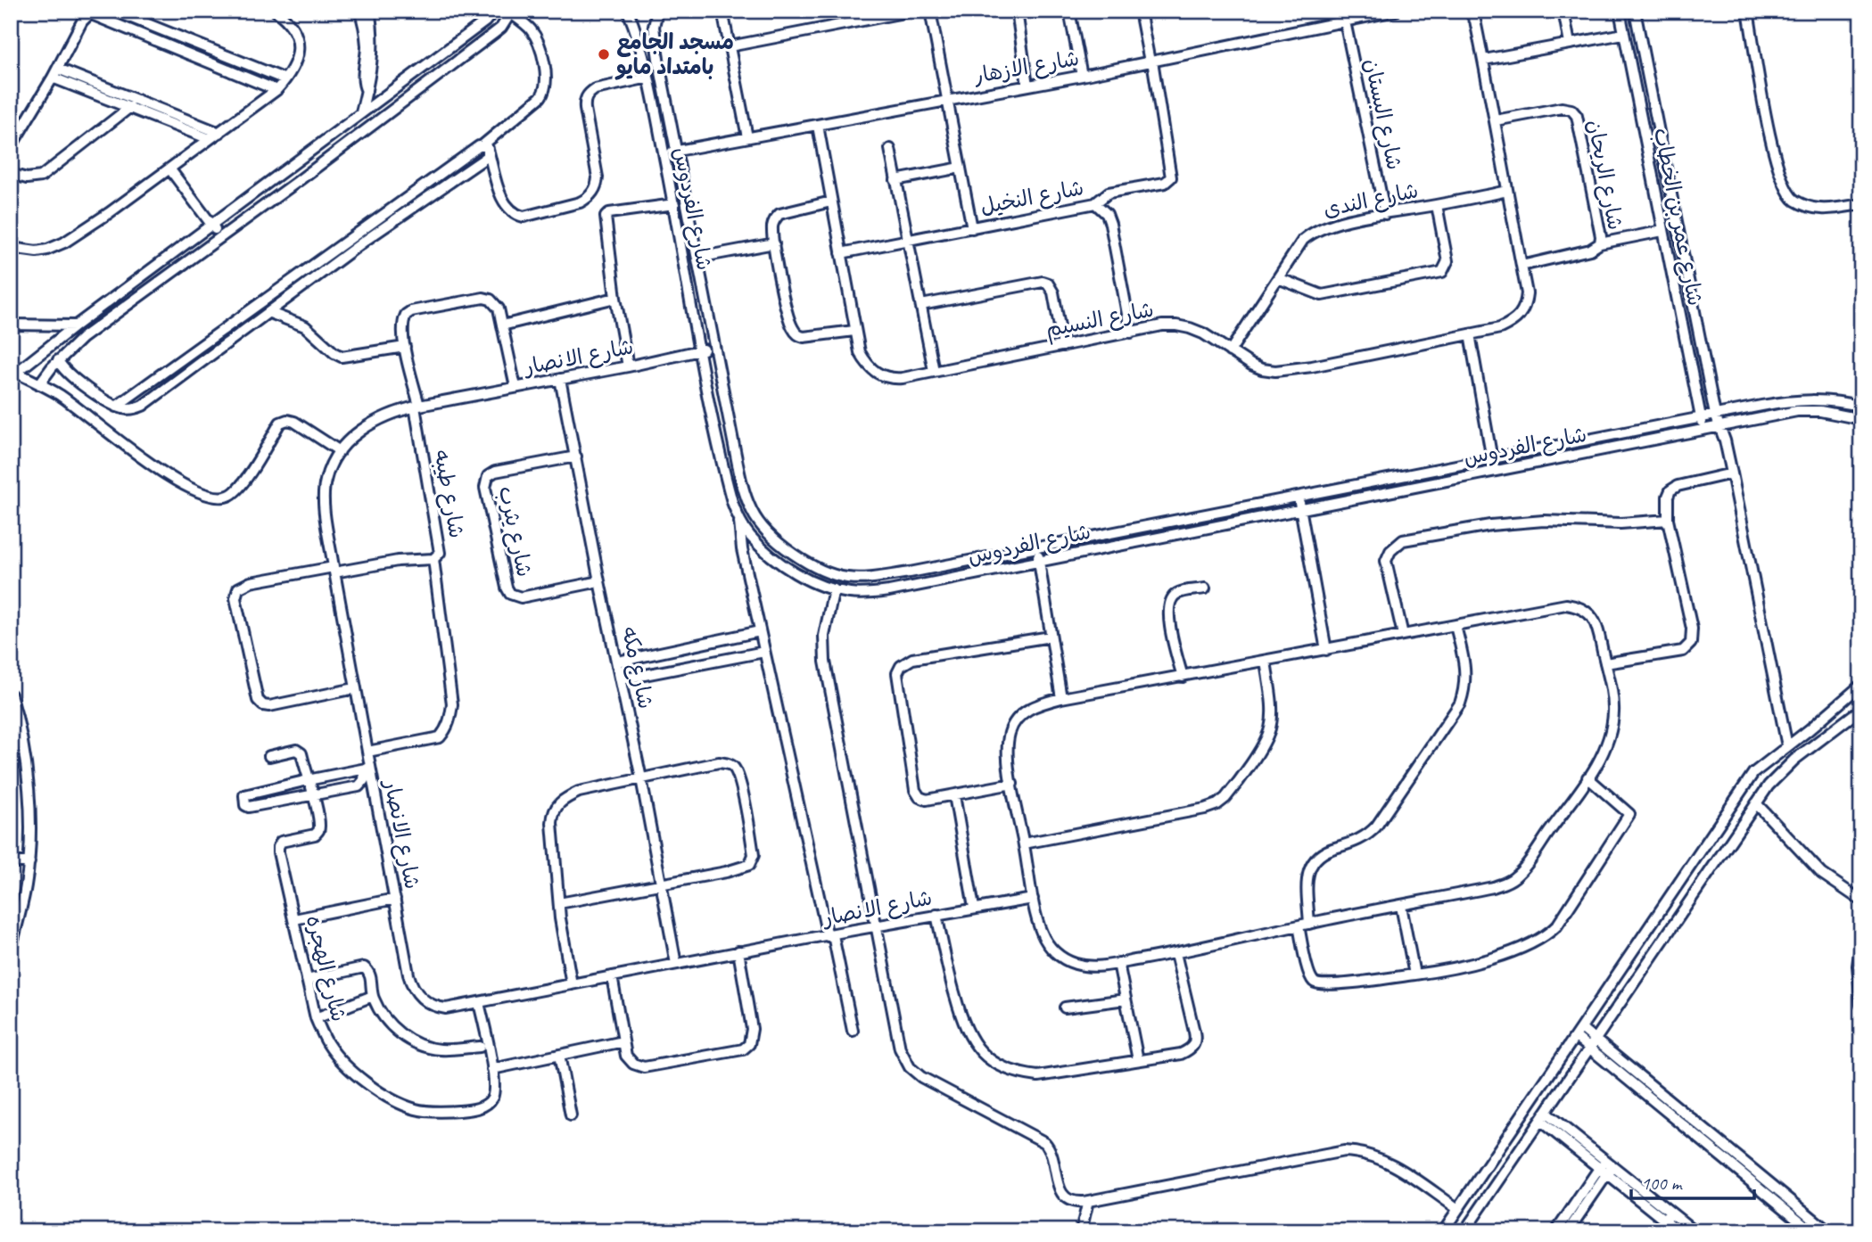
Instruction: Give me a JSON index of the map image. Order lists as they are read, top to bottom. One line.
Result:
{"streets":{"street":["شارع الازهار","شارع البستان","شارع الريحان","شارع النخيل","شارع الندى","شارع الفردوس","شارع عمر بن الخطاب","شارع النسيم","شارع الانصار","شارع طيبه","شارع يثرب","شارع مكه","شارع الهجره"]},"crossings":[["شارع الازهار","شارع البستان"],["شارع الازهار","شارع الفردوس"],["شارع الازهار","شارع النسيم"],["شارع البستان","شارع الندى"],["شارع الريحان","شارع النسيم"],["شارع النخيل","شارع النسيم"],["شارع الندى","شارع النسيم"],["شارع الفردوس","شارع عمر بن الخطاب"],["شارع الفردوس","شارع الانصار"],["شارع الانصار","شارع طيبه"],["شارع الانصار","شارع مكه"],["شارع الانصار","شارع الهجره"],["شارع يثرب","شارع مكه"]],"places":["مسجد الجامع بامتداد مايو"],"scale_bar":"100 m"}
